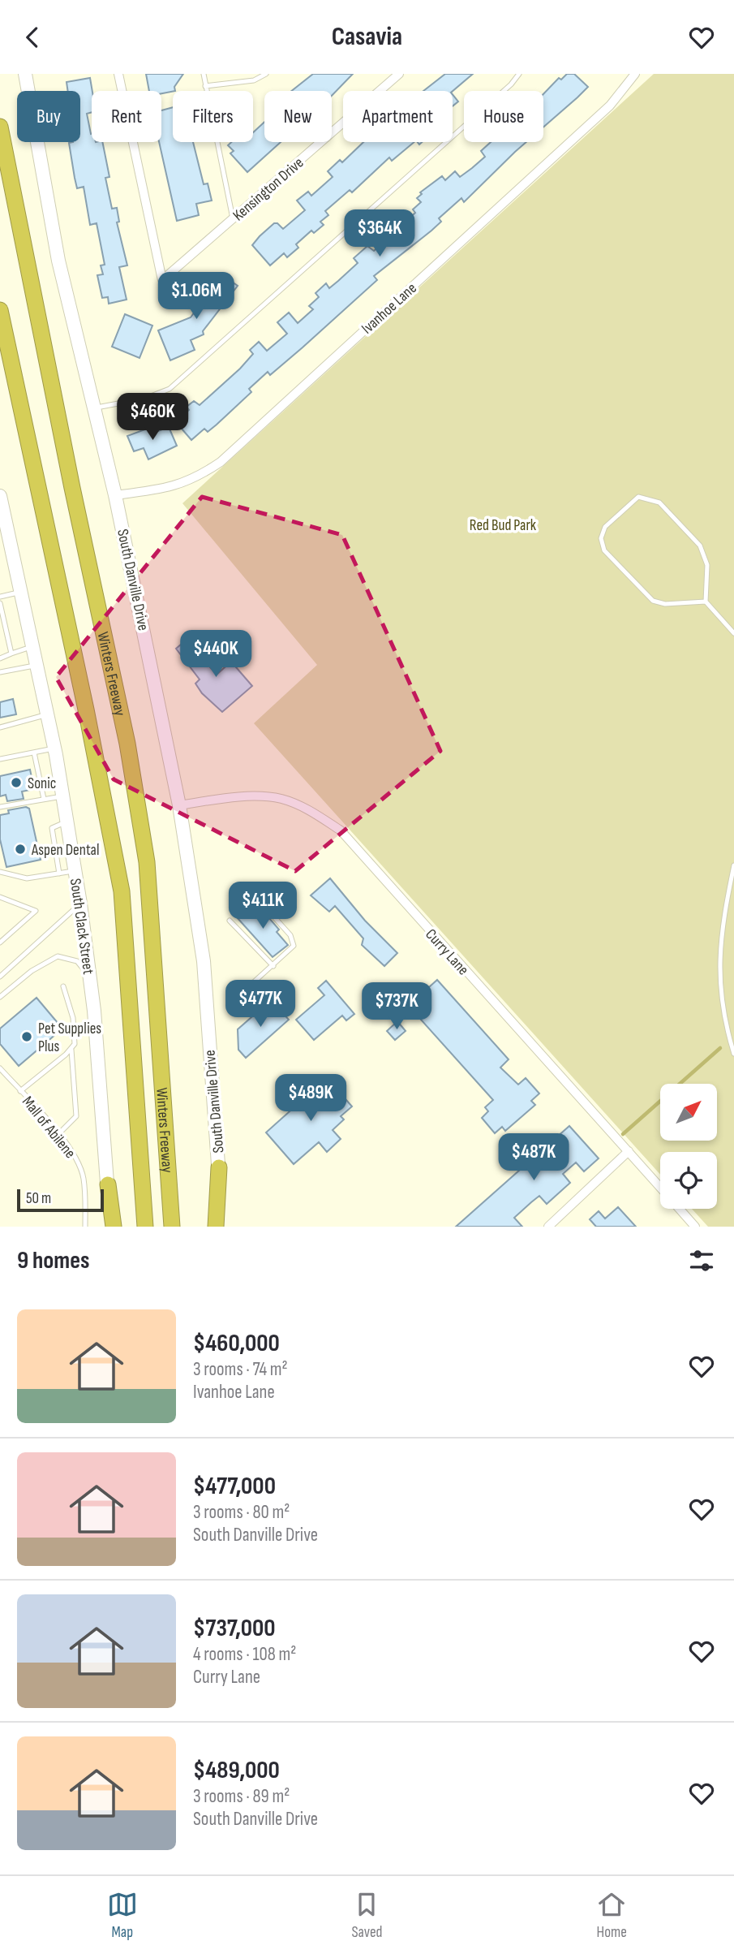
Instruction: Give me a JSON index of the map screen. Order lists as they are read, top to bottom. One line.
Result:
{"streets":{"highway":["Winters Freeway"],"main road":["South Danville Drive","South Clack Street"],"street":["Kensington Drive","Ivanhoe Lane","Curry Lane"],"lane":["Mall of Abilene"]},"crossings":[["Ivanhoe Lane","South Danville Drive"],["South Danville Drive","Curry Lane"]],"parks":["Red Bud Park"],"places":["Sonic","Aspen Dental","Pet Supplies Plus"],"scale_bar":"50 m","north":"top right","page":{"header":"Casavia","chip":["Buy","Rent","Filters","New","Apartment","House"],"price":["$364K","$1.06M","$460K","$440K","$411K","$477K","$737K","$489K","$487K"],"scale":"50 m","heading":"9 homes","list":[{"name":"$460,000","note":"3 rooms · 74 m² · Ivanhoe Lane"},{"name":"$477,000","note":"3 rooms · 80 m² · South Danville Drive"},{"name":"$737,000","note":"4 rooms · 108 m² · Curry Lane"},{"name":"$489,000","note":"3 rooms · 89 m² · South Danville Drive"}],"tabs":["Map","Saved","Home"]}}
